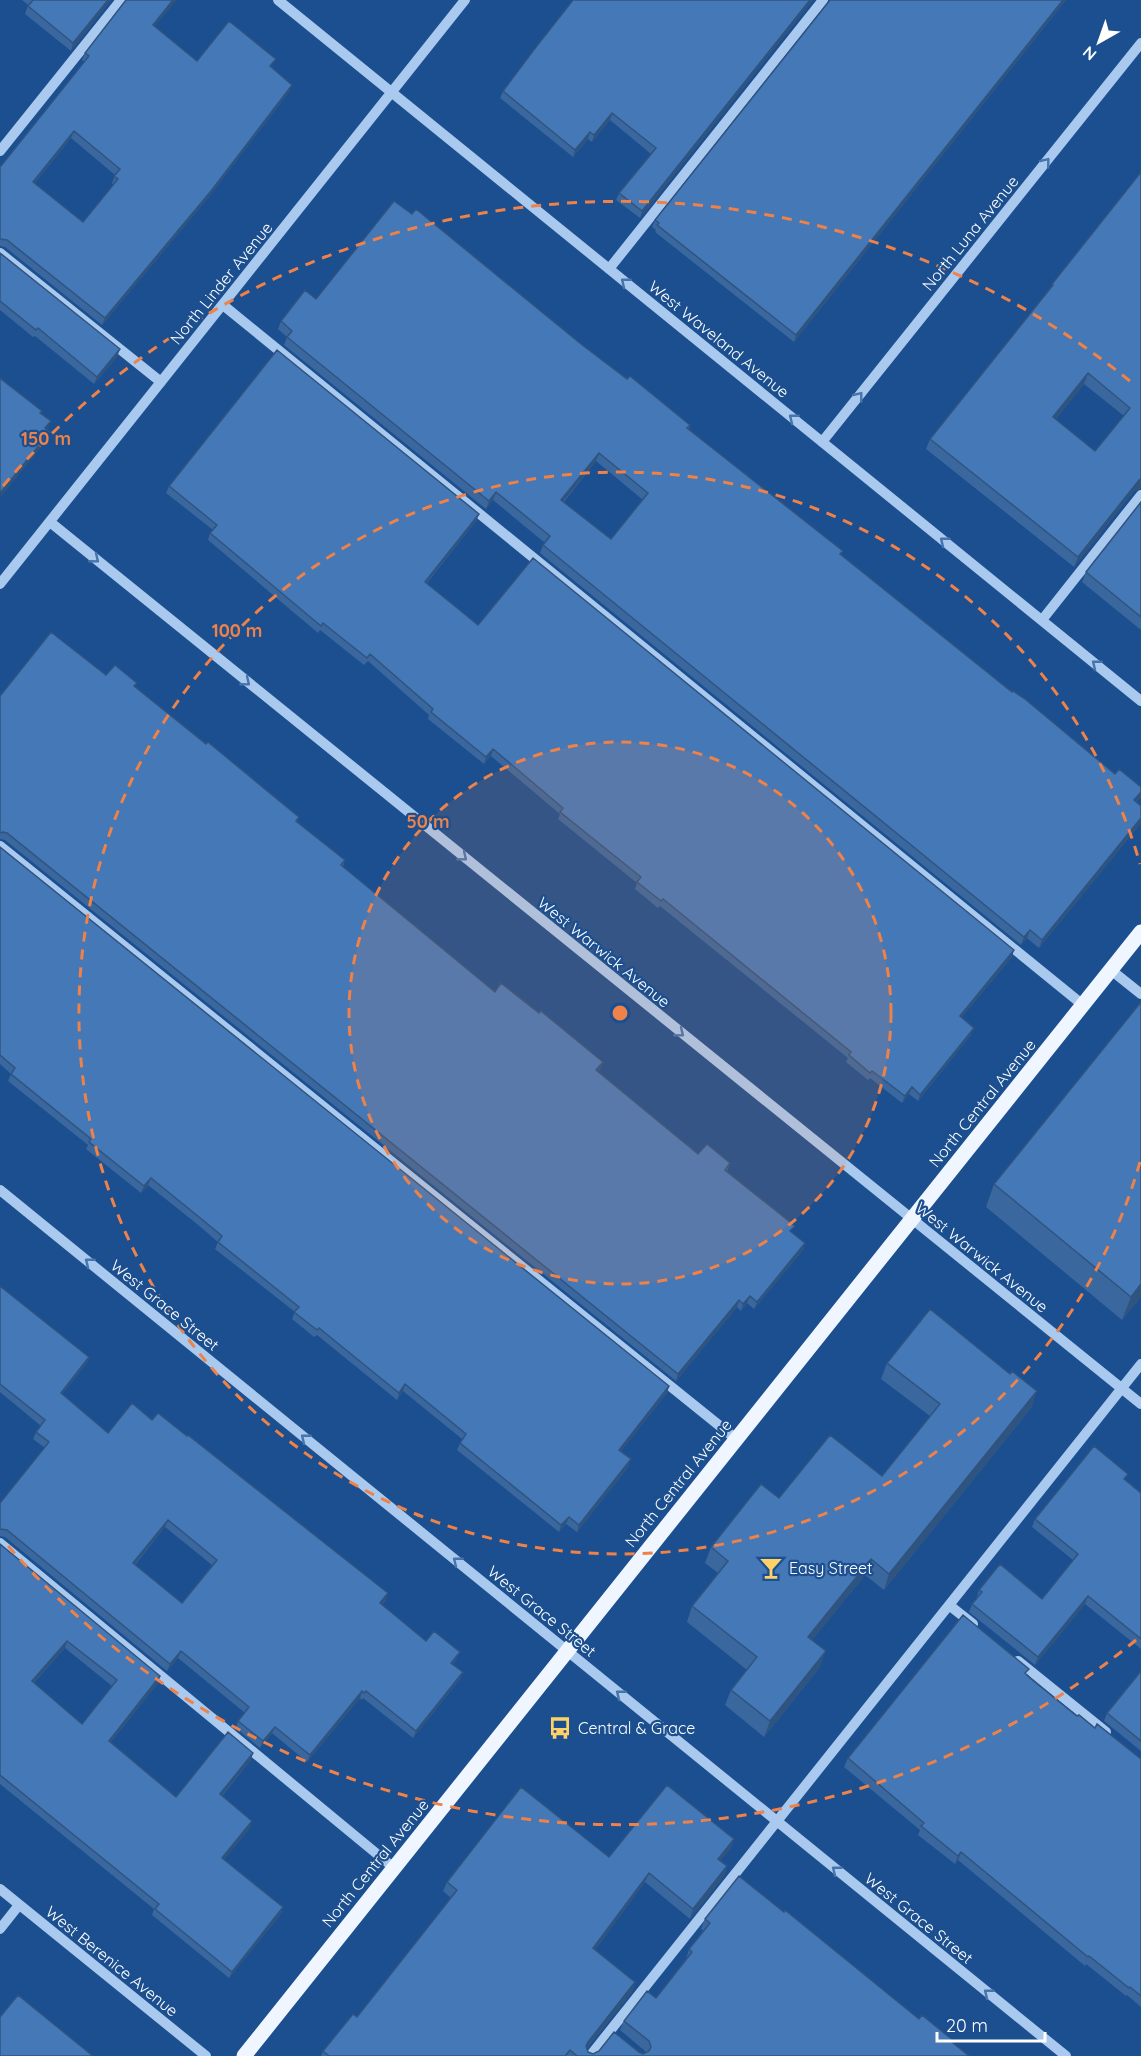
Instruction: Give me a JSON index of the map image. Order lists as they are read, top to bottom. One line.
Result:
{"streets":{"main road":["North Central Avenue"],"street":["North Luna Avenue","North Linder Avenue","West Waveland Avenue","West Warwick Avenue","West Grace Street","West Berenice Avenue"]},"crossings":[["North Luna Avenue","West Waveland Avenue"],["North Linder Avenue","West Waveland Avenue"],["North Linder Avenue","West Warwick Avenue"],["West Warwick Avenue","North Central Avenue"],["North Central Avenue","West Grace Street"]],"one_way":["North Luna Avenue","West Waveland Avenue","West Warwick Avenue","West Grace Street"],"places":{"bar":["Easy Street"],"bus stop":["Central & Grace"]},"scale_bar":"20 m","north":"bottom left","rings":["150 m","100 m","50 m"]}
